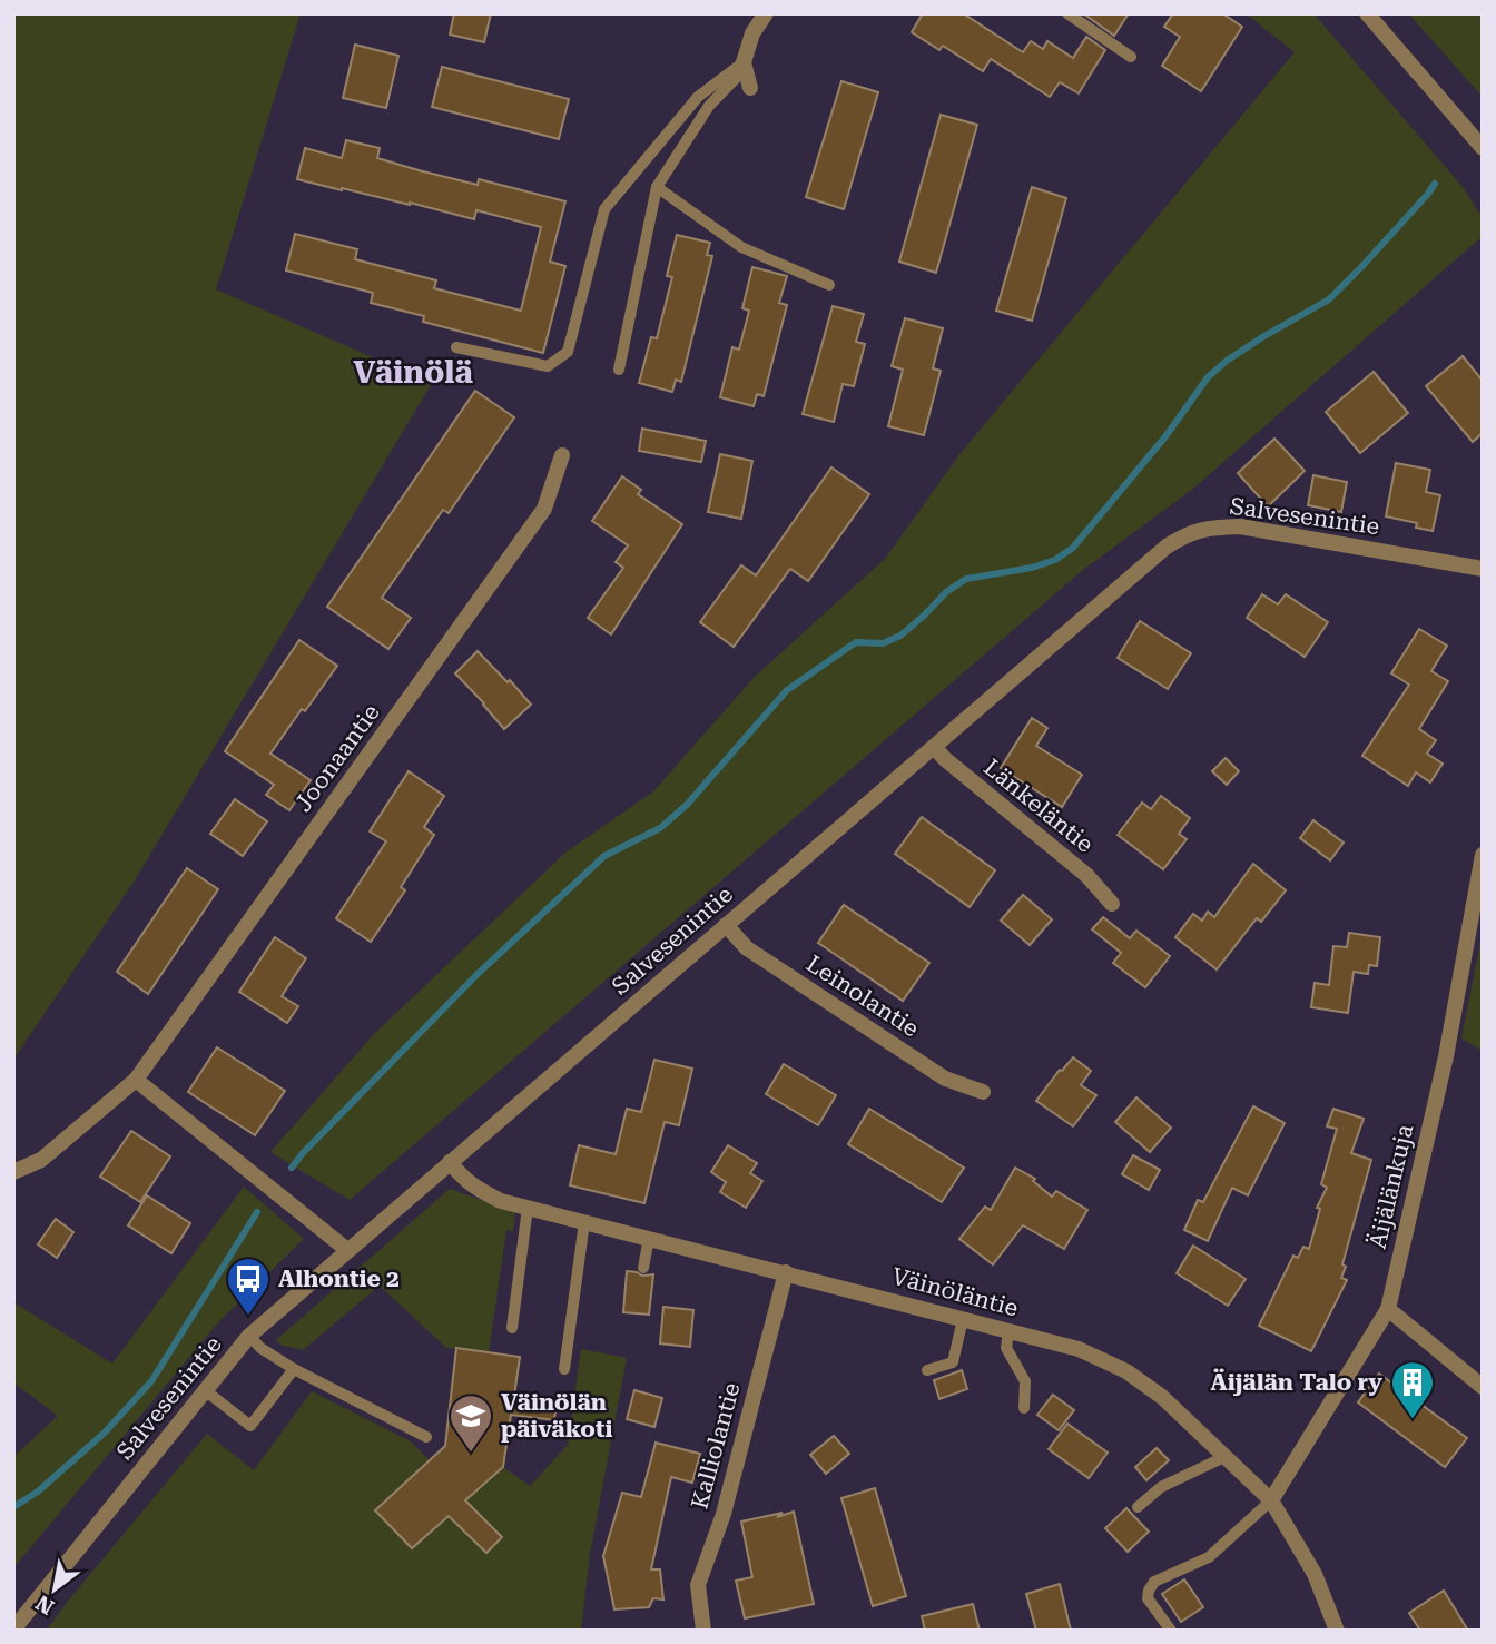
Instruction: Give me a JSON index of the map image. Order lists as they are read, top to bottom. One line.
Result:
{"streets":{"street":["Salvesenintie","Joonaantie","Länkeläntie","Leinolantie","Äijälänkuja","Väinöläntie","Kalliolantie"]},"crossings":[["Salvesenintie","Länkeläntie"],["Salvesenintie","Leinolantie"],["Salvesenintie","Väinöläntie"],["Äijälänkuja","Väinöläntie"],["Väinöläntie","Kalliolantie"]],"districts":["Väinölä"],"places":{"bus stop":["Alhontie 2"],"building":["Äijälän Talo ry"],"school or university":["Väinölän päiväkoti"]},"north":"bottom left"}
